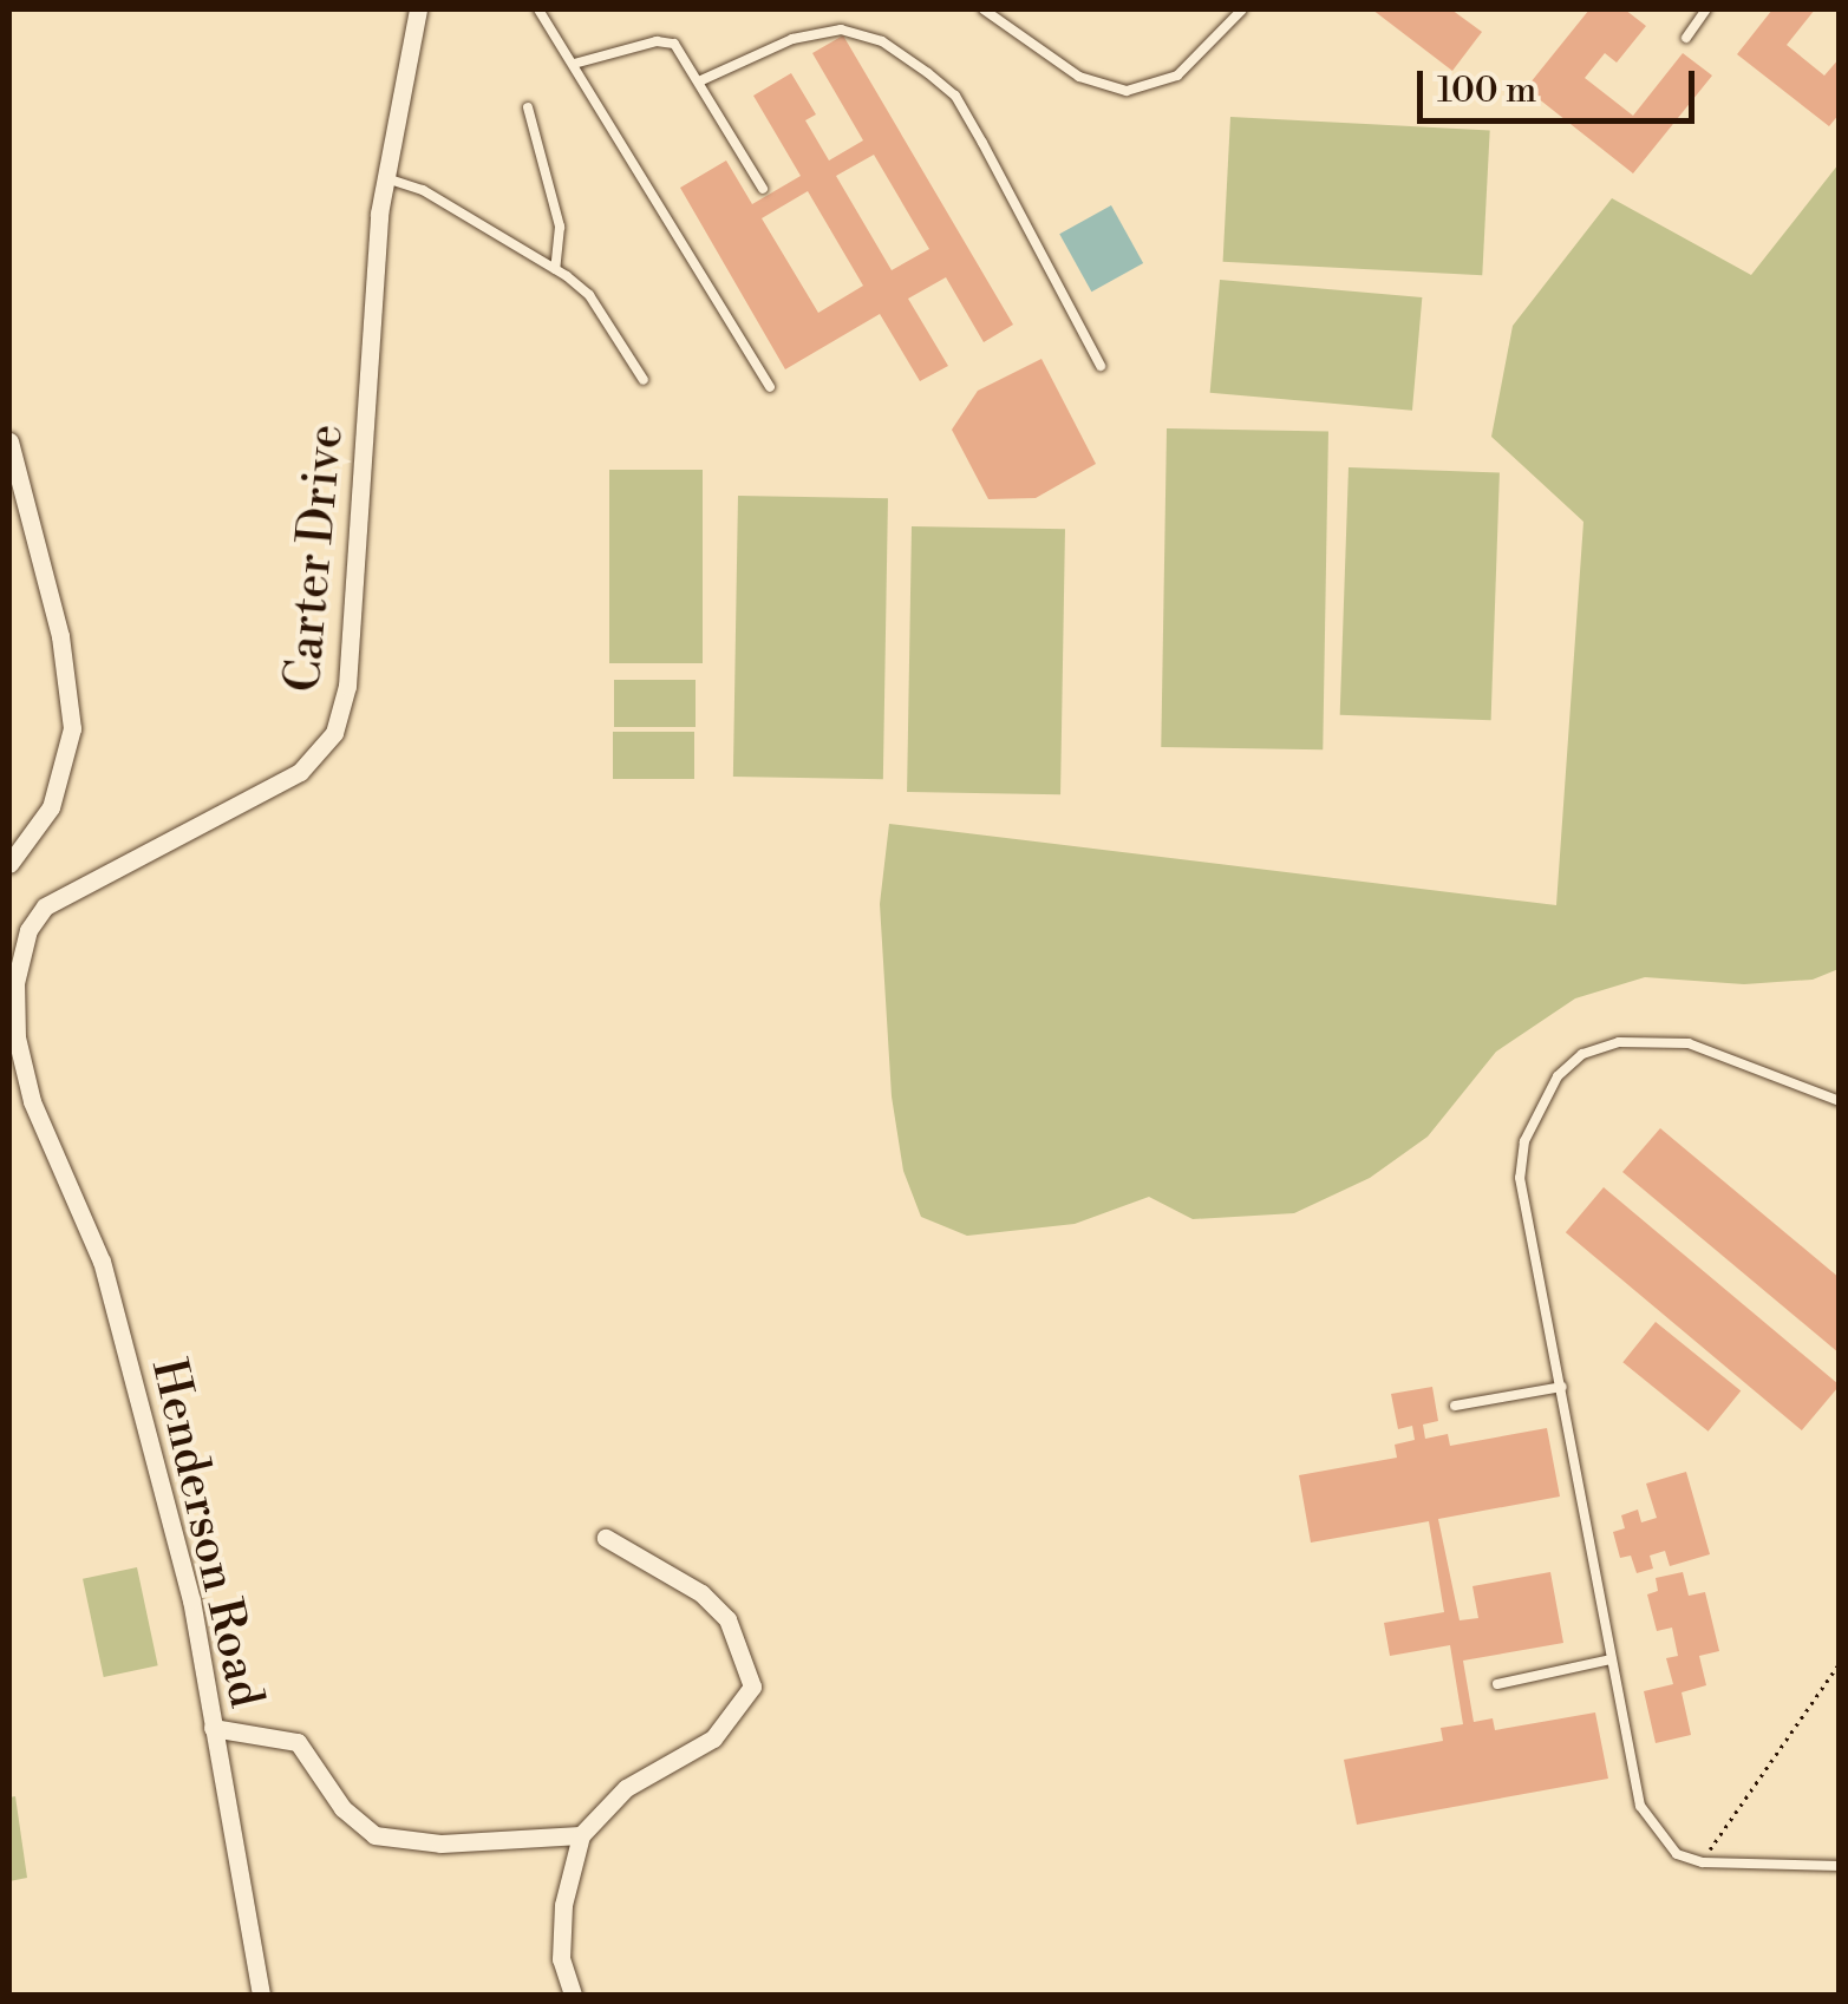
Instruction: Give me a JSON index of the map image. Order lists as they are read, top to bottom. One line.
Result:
{"streets":{"street":["Carter Drive","Henderson Road"]},"crossings":[["Carter Drive","Henderson Road"]],"scale_bar":"100 m"}
